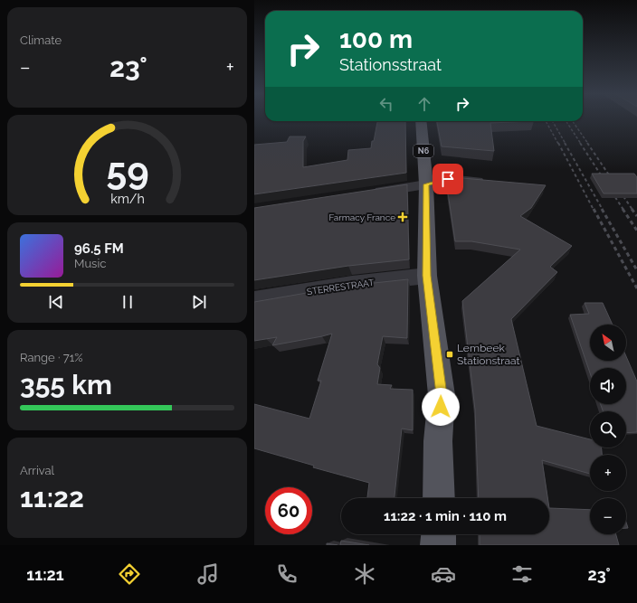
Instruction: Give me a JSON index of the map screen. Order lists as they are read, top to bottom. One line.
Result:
{"streets":{"main road":["N6"],"street":["STERRESTRAAT"]},"crossings":[["N6","STERRESTRAAT"]],"places":{"health":["Farmacy France"],"transit":["Lembeek Stationstraat"]},"north":"top left","page":{"tile":["Climate",["Range · 71%","355 km"],["Arrival","11:22"]],"turn":["100 m","Stationsstraat"],"heat":["−","23°","+"],"song":["96.5 FM","Music"],"map_buttons":["+","−"],"limit":"60","trip":"11:22 · 1 min · 110 m","tabs":["11:21","23°"],"gauge":["59","km/h"]}}
